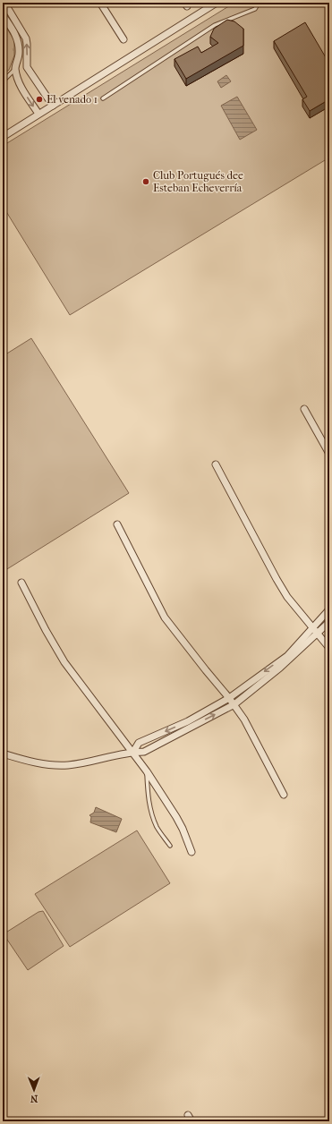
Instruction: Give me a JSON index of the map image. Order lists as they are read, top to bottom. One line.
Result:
{"places":["El venado 1","Club Portugués dee Esteban Echeverría"],"north":"bottom"}
